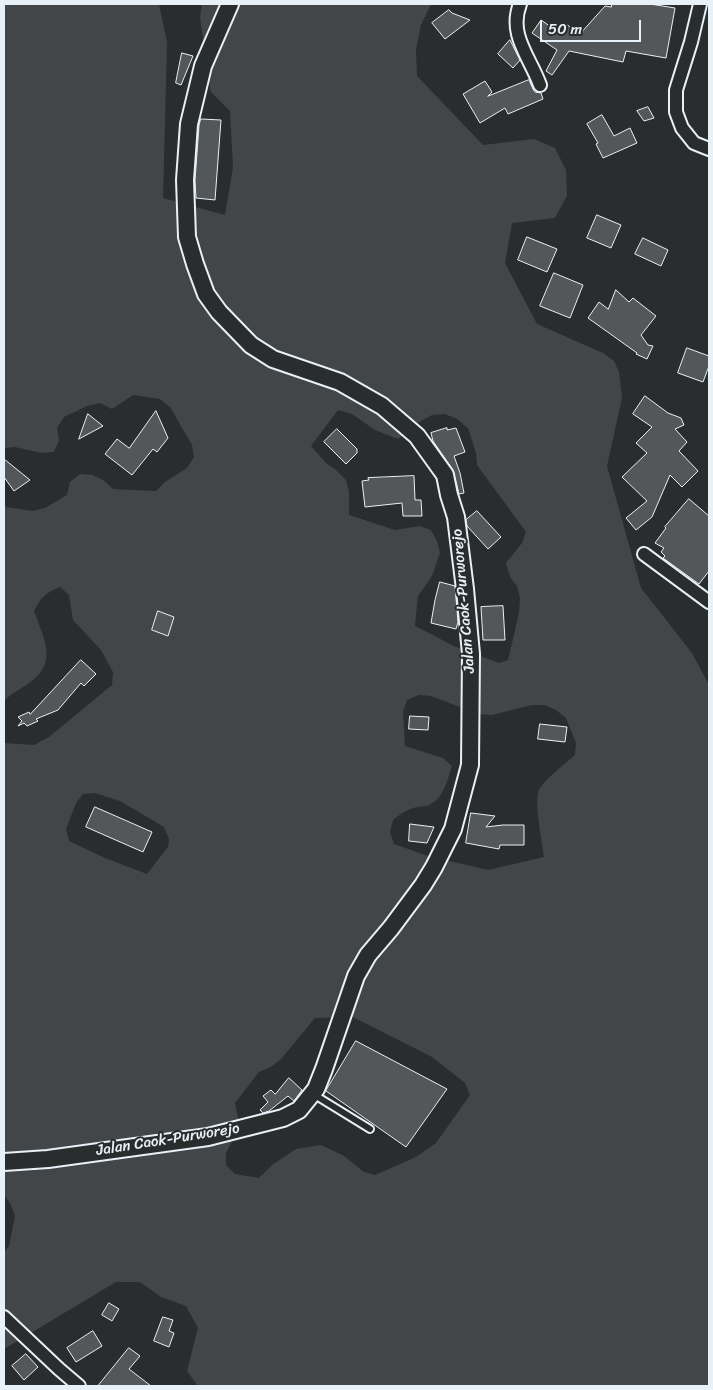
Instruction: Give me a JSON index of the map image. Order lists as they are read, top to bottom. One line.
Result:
{"streets":{"street":["Jalan Caok-Purworejo"]},"scale_bar":"50 m"}
